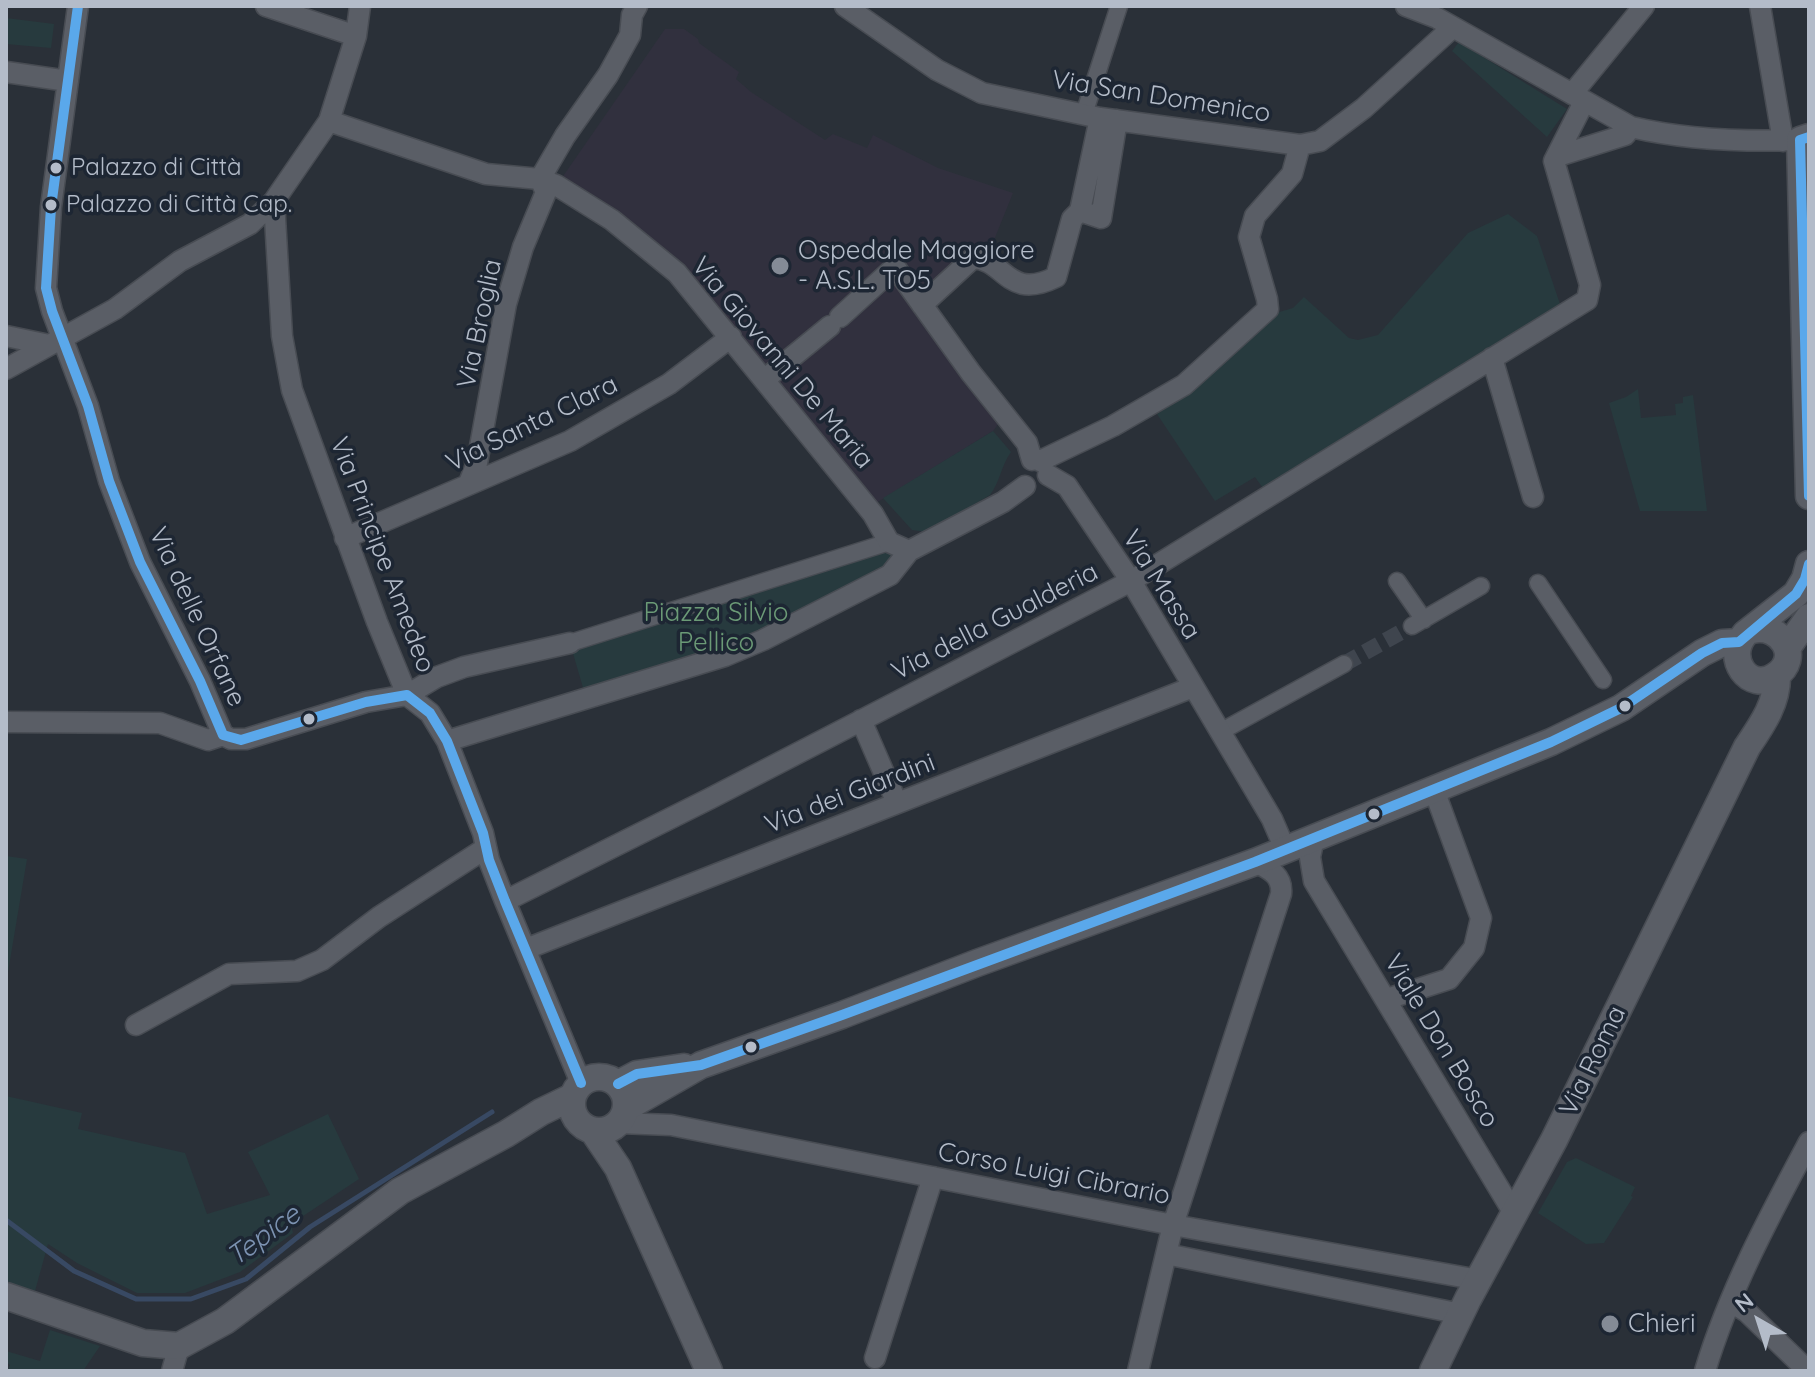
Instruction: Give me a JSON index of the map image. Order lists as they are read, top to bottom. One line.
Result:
{"streets":{"street":["Via San Domenico","Via Broglia","Via Giovanni De Maria","Via Santa Clara","Via Principe Amedeo","Via Massa","Via delle Orfane","Via della Gualderia","Via dei Giardini","Viale Don Bosco","Via Roma","Corso Luigi Cibrario"]},"crossings":[["Via Broglia","Via Giovanni De Maria"],["Via Broglia","Via Santa Clara"],["Via Giovanni De Maria","Via Santa Clara"],["Via Giovanni De Maria","Via Massa"],["Via Santa Clara","Via Principe Amedeo"],["Via Principe Amedeo","Via delle Orfane"],["Via Principe Amedeo","Via della Gualderia"],["Via Principe Amedeo","Via dei Giardini"],["Via Principe Amedeo","Corso Luigi Cibrario"],["Via Massa","Via della Gualderia"],["Via Massa","Via dei Giardini"],["Viale Don Bosco","Via Roma"],["Via Roma","Corso Luigi Cibrario"]],"water":["Tepice"],"parks":["Piazza Silvio Pellico"],"places":["Palazzo di Città","Palazzo di Città Cap.","Ospedale Maggiore - A.S.L. TO5","Chieri"],"north":"top left"}
